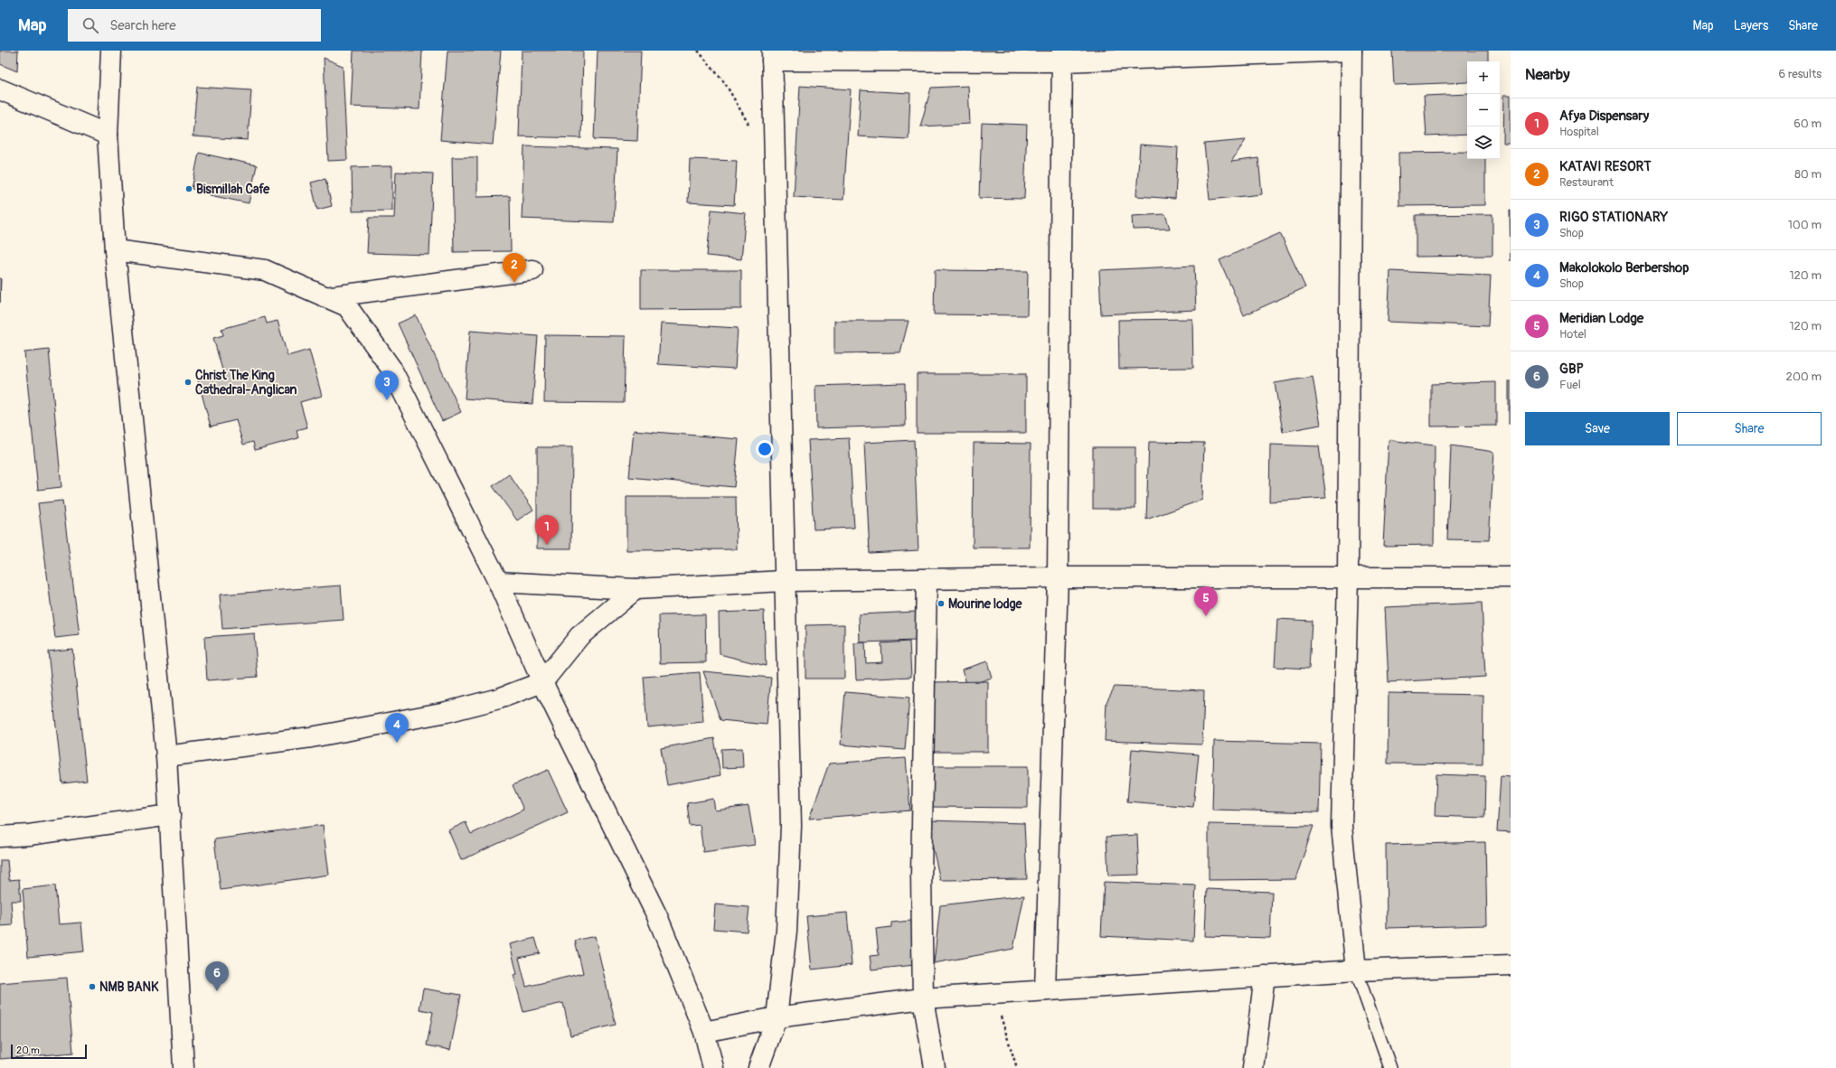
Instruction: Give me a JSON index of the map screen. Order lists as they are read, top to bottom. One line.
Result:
{"places":["Bismillah Cafe","Christ The King Cathedral-Anglican","Mourine lodge","NMB BANK"],"scale_bar":"20 m","page":{"header":"Map","search":"Search here","nav":["Map","Layers","Share"],"heading":["Nearby","6 results"],"map_buttons":["+","−"],"list":[{"mark":"1","name":"Afya Dispensary","note":"Hospital","value":"60 m"},{"mark":"2","name":"KATAVI RESORT","note":"Restaurant","value":"80 m"},{"mark":"3","name":"RIGO STATIONARY","note":"Shop","value":"100 m"},{"mark":"4","name":"Makolokolo Berbershop","note":"Shop","value":"120 m"},{"mark":"5","name":"Meridian Lodge","note":"Hotel","value":"120 m"},{"mark":"6","name":"GBP","note":"Fuel","value":"200 m"}],"pins":["2","3","1","5","4","6"],"buttons":["Save","Share"],"scale":"20 m"}}
